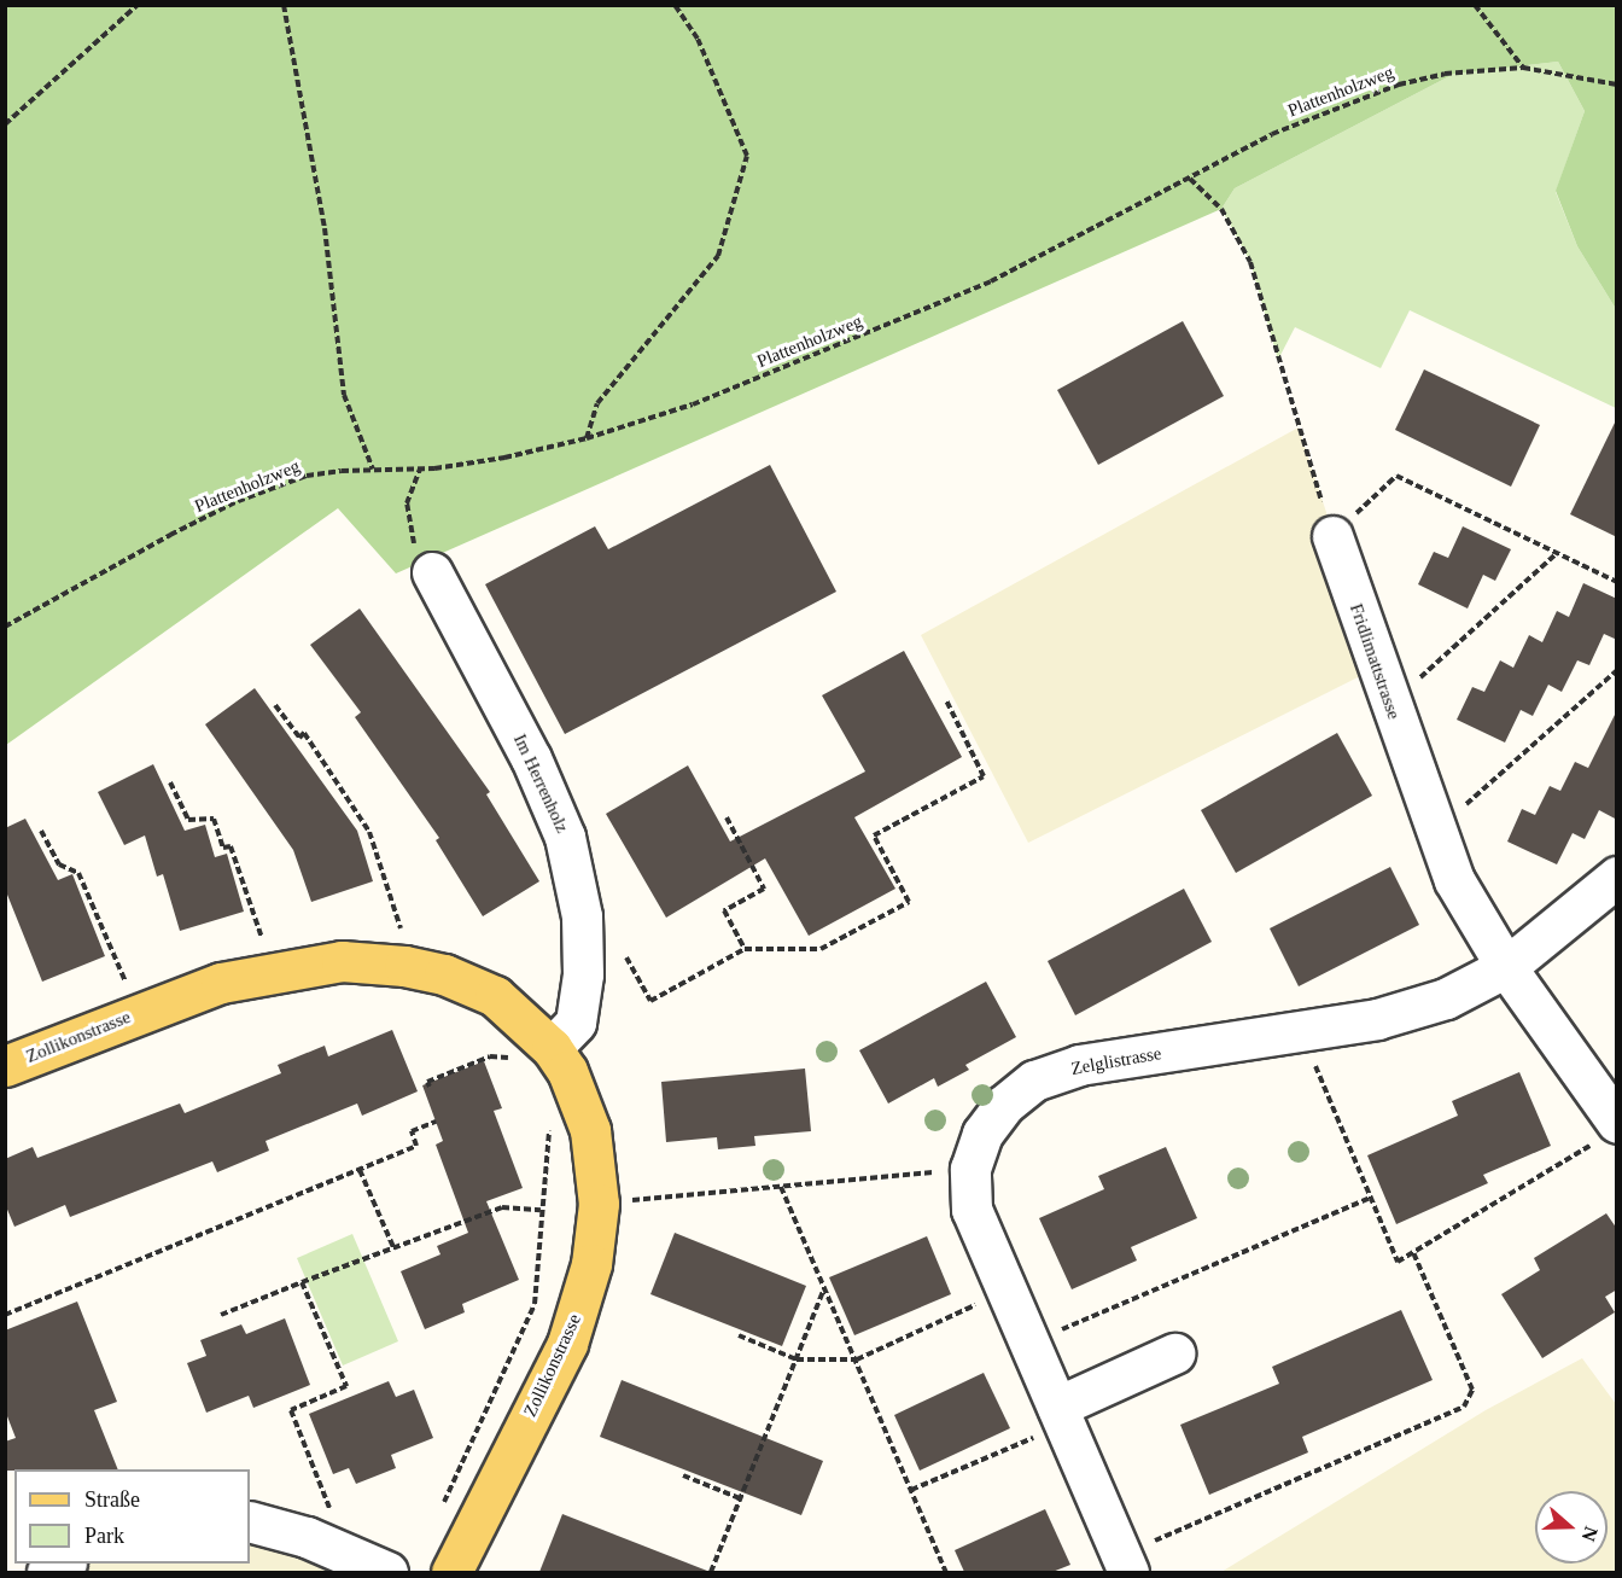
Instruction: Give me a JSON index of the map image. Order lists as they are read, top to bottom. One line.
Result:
{"streets":{"main road":["Zollikonstrasse"],"street":["Fridlimattstrasse","Im Herrenholz","Zelglistrasse"],"path":["Plattenholzweg"]},"crossings":[["Fridlimattstrasse","Zelglistrasse"],["Im Herrenholz","Zollikonstrasse"]],"legend":["Straße","Park"],"north":"right"}
